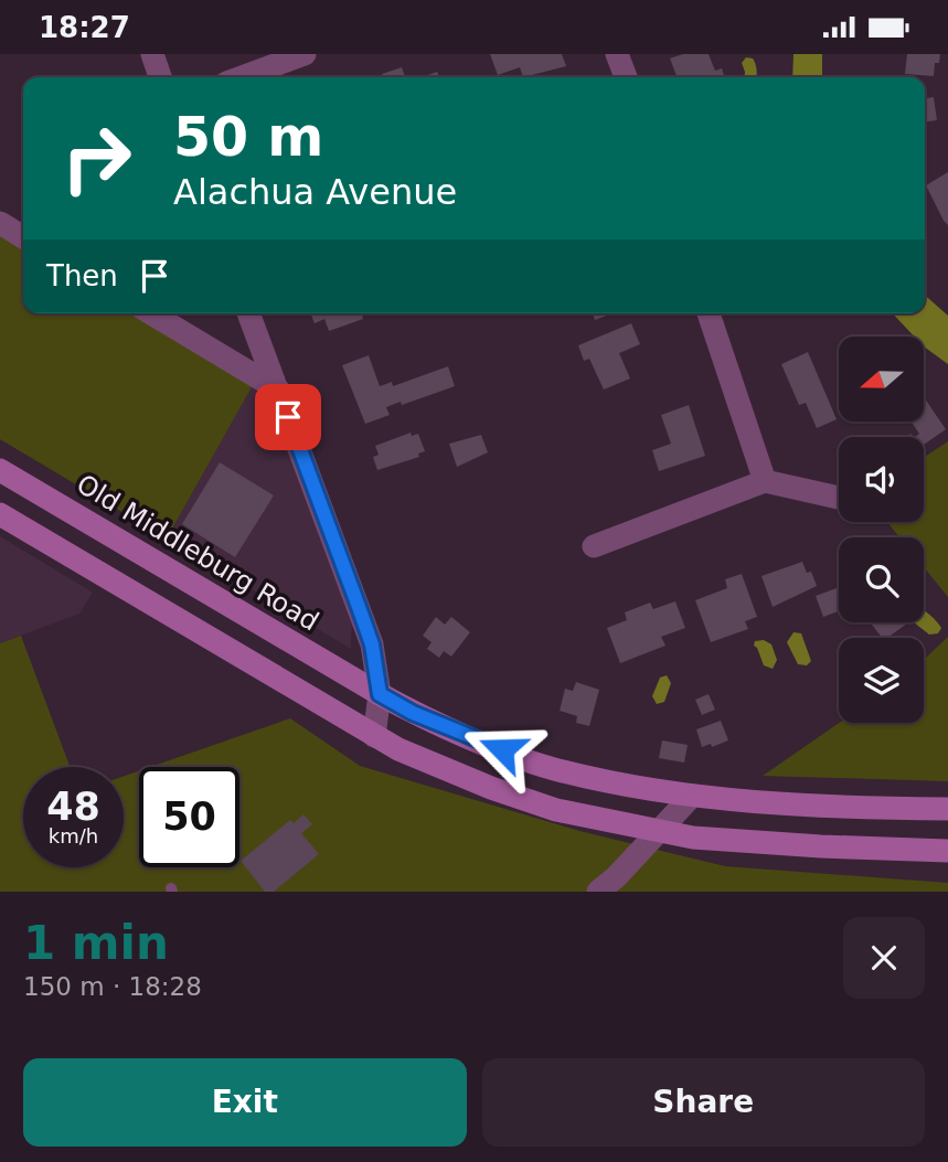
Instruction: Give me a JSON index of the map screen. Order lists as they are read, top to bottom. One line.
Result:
{"streets":{"main road":["Old Middleburg Road"]},"north":"left","page":{"status":"18:27","turn":["50 m","Alachua Avenue"],"then":"Then","speed":"48 km/h","limit":"50","heading":["1 min","150 m · 18:28"],"buttons":["Exit","Share"]}}
